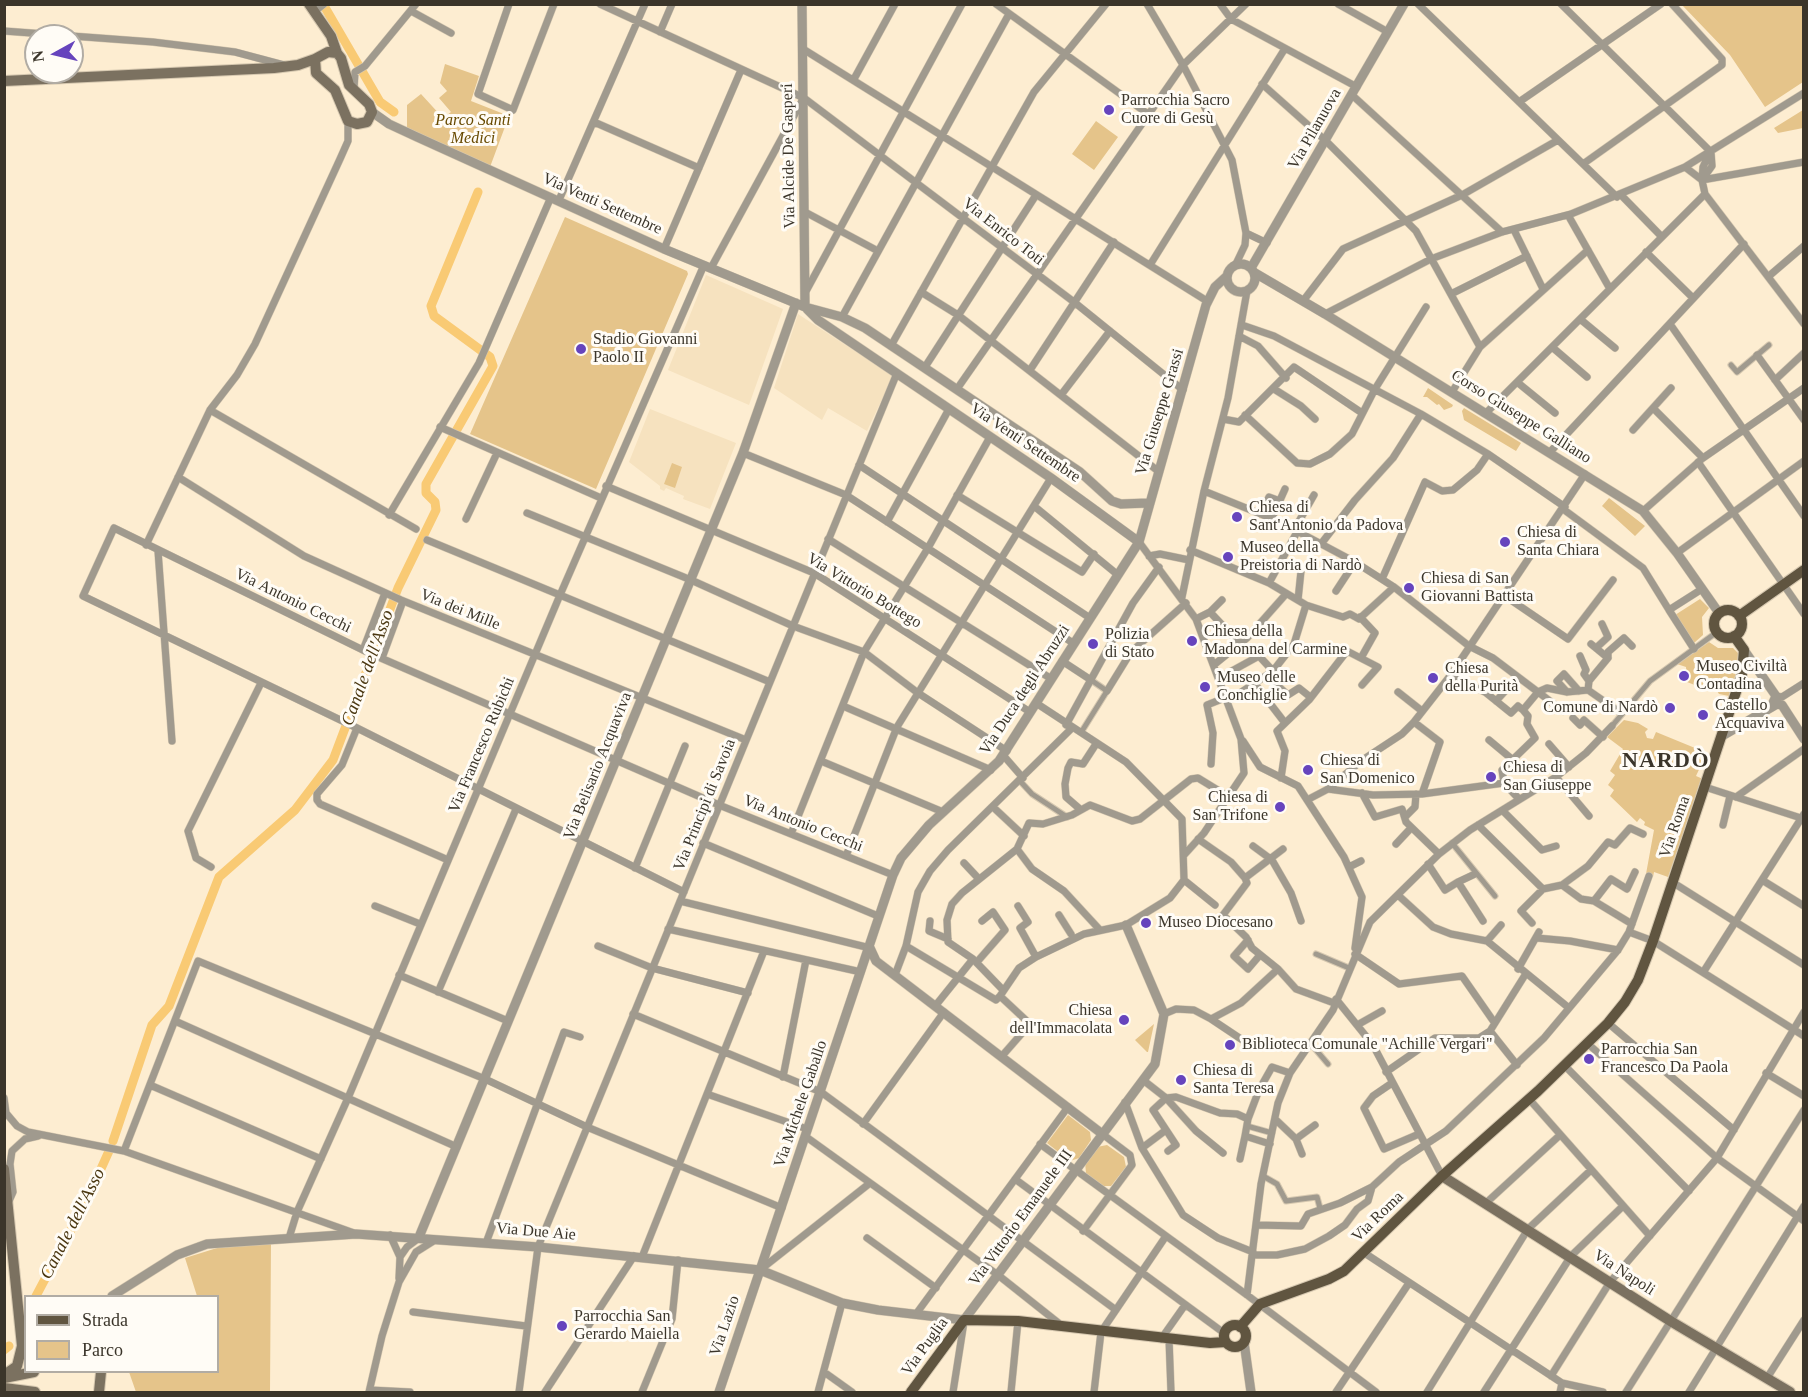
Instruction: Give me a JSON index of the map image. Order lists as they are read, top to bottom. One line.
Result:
{"streets":{"main road":["Via Roma","Via Napoli","Via Puglia"],"street":["Via Pilanuova","Via Alcide De Gasperi","Via Venti Settembre","Via Enrico Toti","Via Giuseppe Grassi","Corso Giuseppe Galliano","Via Vittorio Bottego","Via Antonio Cecchi","Via dei Mille","Via Duca degli Abruzzi","Via Francesco Rubichi","Via Belisario Acquaviva","Via Principi di Savoia","Via Michele Gaballo","Via Vittorio Emanuele III","Via Due Aie","Via Lazio"]},"crossings":[["Via Pilanuova","Corso Giuseppe Galliano"],["Via Alcide De Gasperi","Via Venti Settembre"],["Via Alcide De Gasperi","Via Enrico Toti"],["Via Alcide De Gasperi","Via Francesco Rubichi"],["Via Venti Settembre","Via Giuseppe Grassi"],["Via Venti Settembre","Via Duca degli Abruzzi"],["Via Venti Settembre","Via Francesco Rubichi"],["Via Venti Settembre","Via Belisario Acquaviva"],["Via Venti Settembre","Via Principi di Savoia"],["Via Enrico Toti","Via Giuseppe Grassi"],["Via Enrico Toti","Via Francesco Rubichi"],["Via Giuseppe Grassi","Via Duca degli Abruzzi"],["Via Vittorio Bottego","Via Duca degli Abruzzi"],["Via Vittorio Bottego","Via Francesco Rubichi"],["Via Vittorio Bottego","Via Belisario Acquaviva"],["Via Vittorio Bottego","Via Principi di Savoia"],["Via Antonio Cecchi","Via Duca degli Abruzzi"],["Via Antonio Cecchi","Via Francesco Rubichi"],["Via Antonio Cecchi","Via Belisario Acquaviva"],["Via Antonio Cecchi","Via Principi di Savoia"],["Via dei Mille","Via Francesco Rubichi"],["Via dei Mille","Via Belisario Acquaviva"],["Via dei Mille","Via Principi di Savoia"],["Via Duca degli Abruzzi","Via Michele Gaballo"],["Via Francesco Rubichi","Via Due Aie"],["Via Belisario Acquaviva","Via Due Aie"],["Via Principi di Savoia","Via Due Aie"],["Via Roma","Via Napoli"],["Via Michele Gaballo","Via Due Aie"],["Via Michele Gaballo","Via Lazio"],["Via Vittorio Emanuele III","Via Due Aie"],["Via Vittorio Emanuele III","Via Puglia"],["Via Due Aie","Via Lazio"],["Via Due Aie","Via Puglia"]],"districts":["NARDÒ"],"water":["Canale dell'Asso"],"parks":["Parco Santi Medici"],"places":["Parrocchia Sacro Cuore di Gesù","Stadio Giovanni Paolo II","Chiesa di Sant'Antonio da Padova","Chiesa di Santa Chiara","Museo della Preistoria di Nardò","Chiesa di San Giovanni Battista","Chiesa della Madonna del Carmine","Polizia di Stato","Museo Civiltà Contadina","Chiesa della Purità","Museo delle Conchiglie","Comune di Nardò","Castello Acquaviva","Chiesa di San Domenico","Chiesa di San Giuseppe","Chiesa di San Trifone","Museo Diocesano","Chiesa dell'Immacolata","Biblioteca Comunale \"Achille Vergari\"","Parrocchia San Francesco Da Paola","Chiesa di Santa Teresa","Parrocchia San Gerardo Maiella"],"legend":["Strada","Parco"],"north":"left"}
